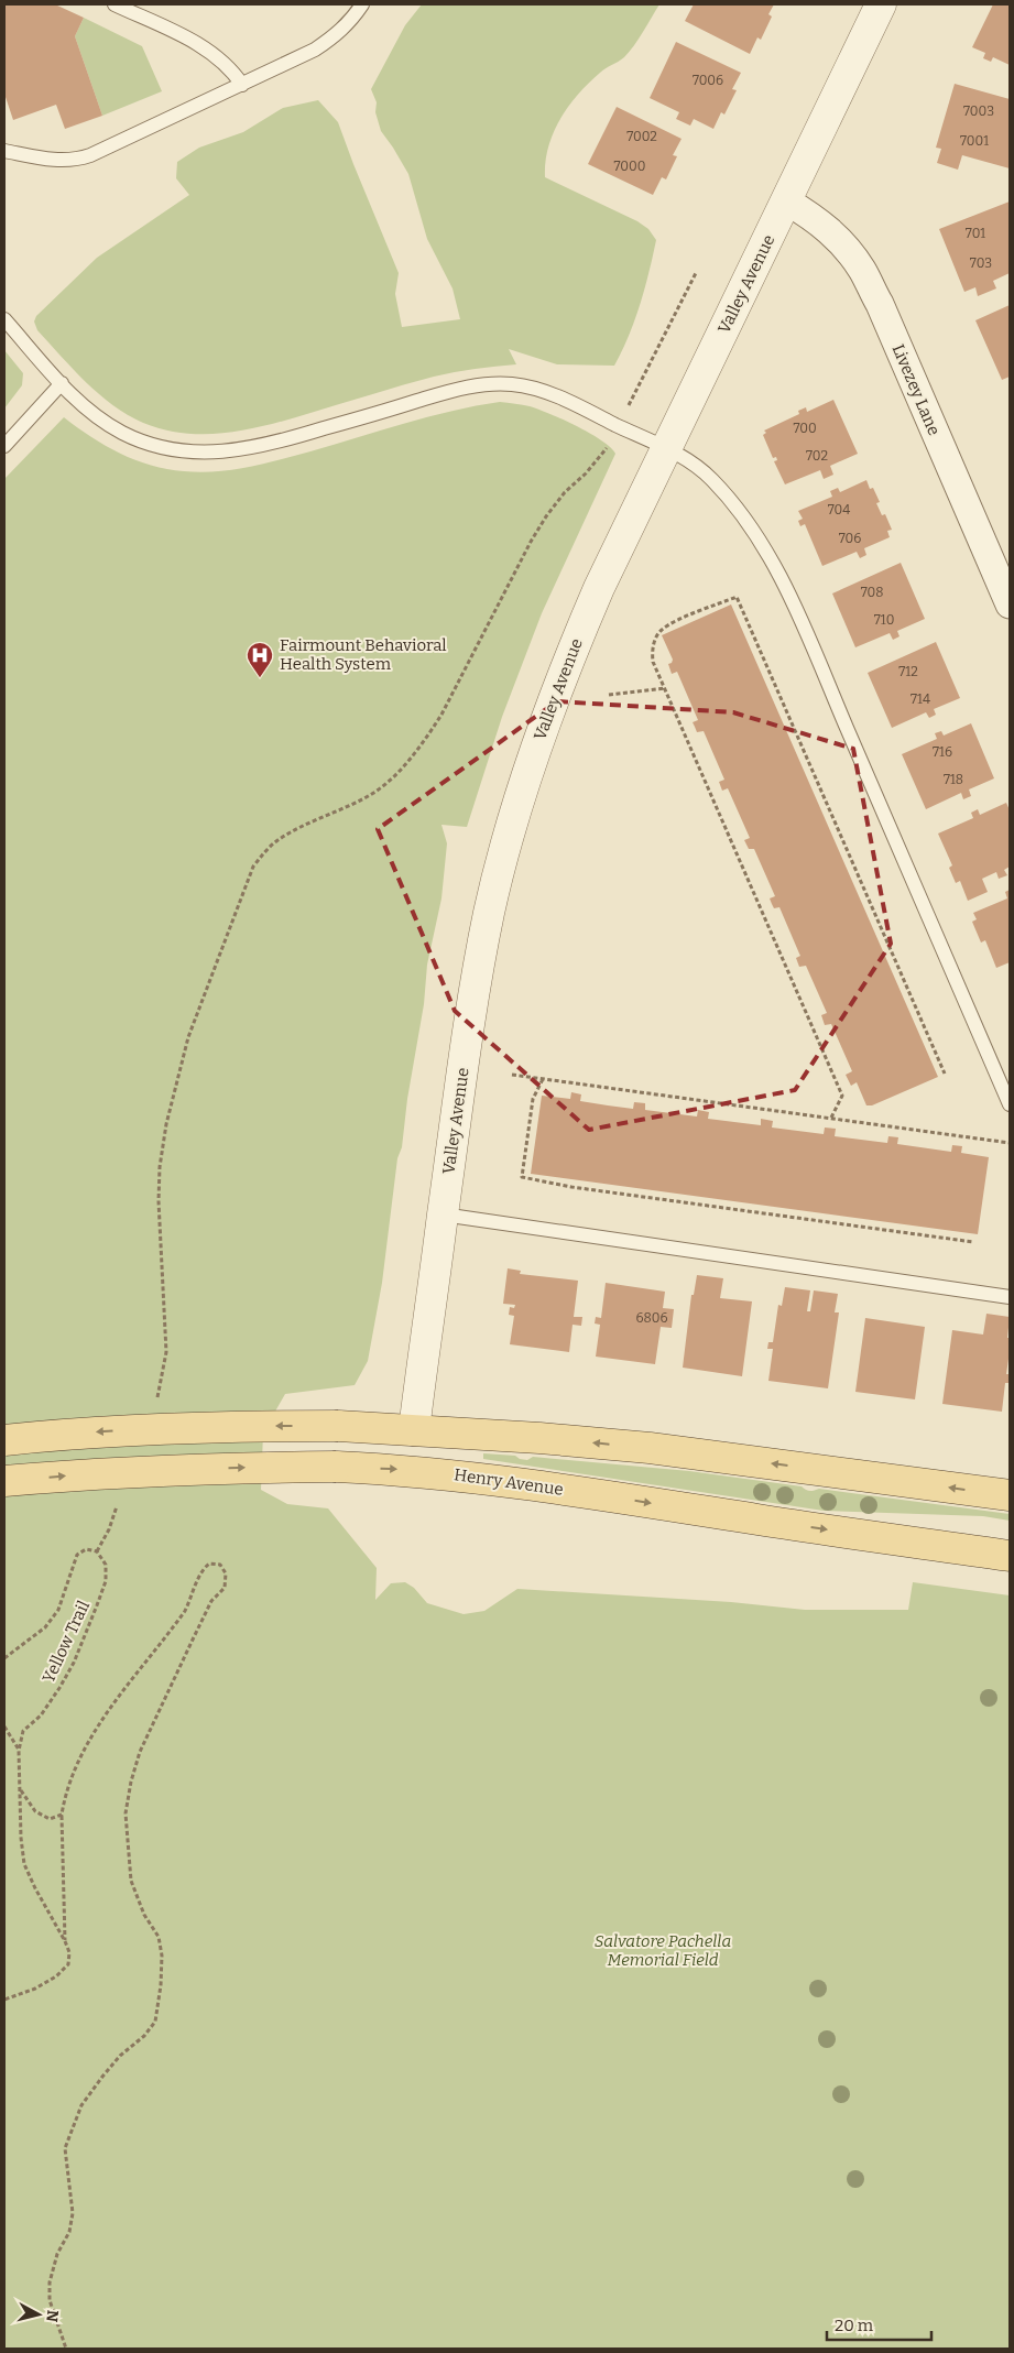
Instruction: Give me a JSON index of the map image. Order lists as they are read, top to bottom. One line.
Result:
{"streets":{"main road":["Henry Avenue"],"street":["Valley Avenue","Livezey Lane"],"path":["Yellow Trail"]},"crossings":[["Valley Avenue","Livezey Lane"]],"parks":["Salvatore Pachella Memorial Field"],"places":{"hospital":["Fairmount Behavioral Health System"]},"house_numbers":["7006","7003","7002","7001","7000","701","703","700","702","704","706","708","710","712","714","716","718","6806"],"scale_bar":"20 m","north":"right"}
